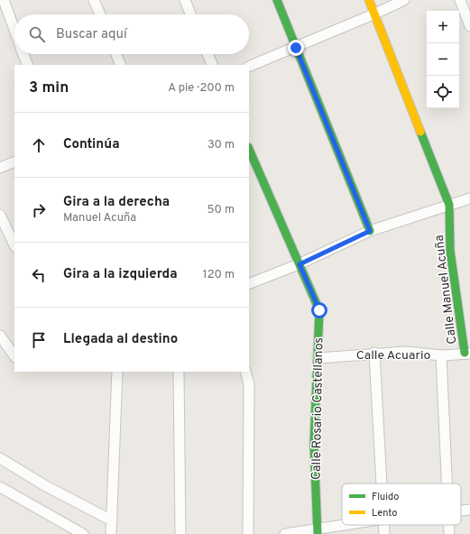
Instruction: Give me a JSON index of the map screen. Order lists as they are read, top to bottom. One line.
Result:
{"streets":{"street":["Calle Manuel Acuña","Calle Acuario","Calle Rosario Castellanos"]},"crossings":[["Calle Manuel Acuña","Calle Acuario"],["Calle Acuario","Calle Rosario Castellanos"]],"legend":["Fluido","Lento"],"page":{"map_buttons":["+","−"],"search":"Buscar aquí","heading":["3 min","A pie · 200 m"],"list":[["Continúa","30 m"],["Gira a la derecha","Manuel Acuña","50 m"],["Gira a la izquierda","120 m"],"Llegada al destino"]}}
